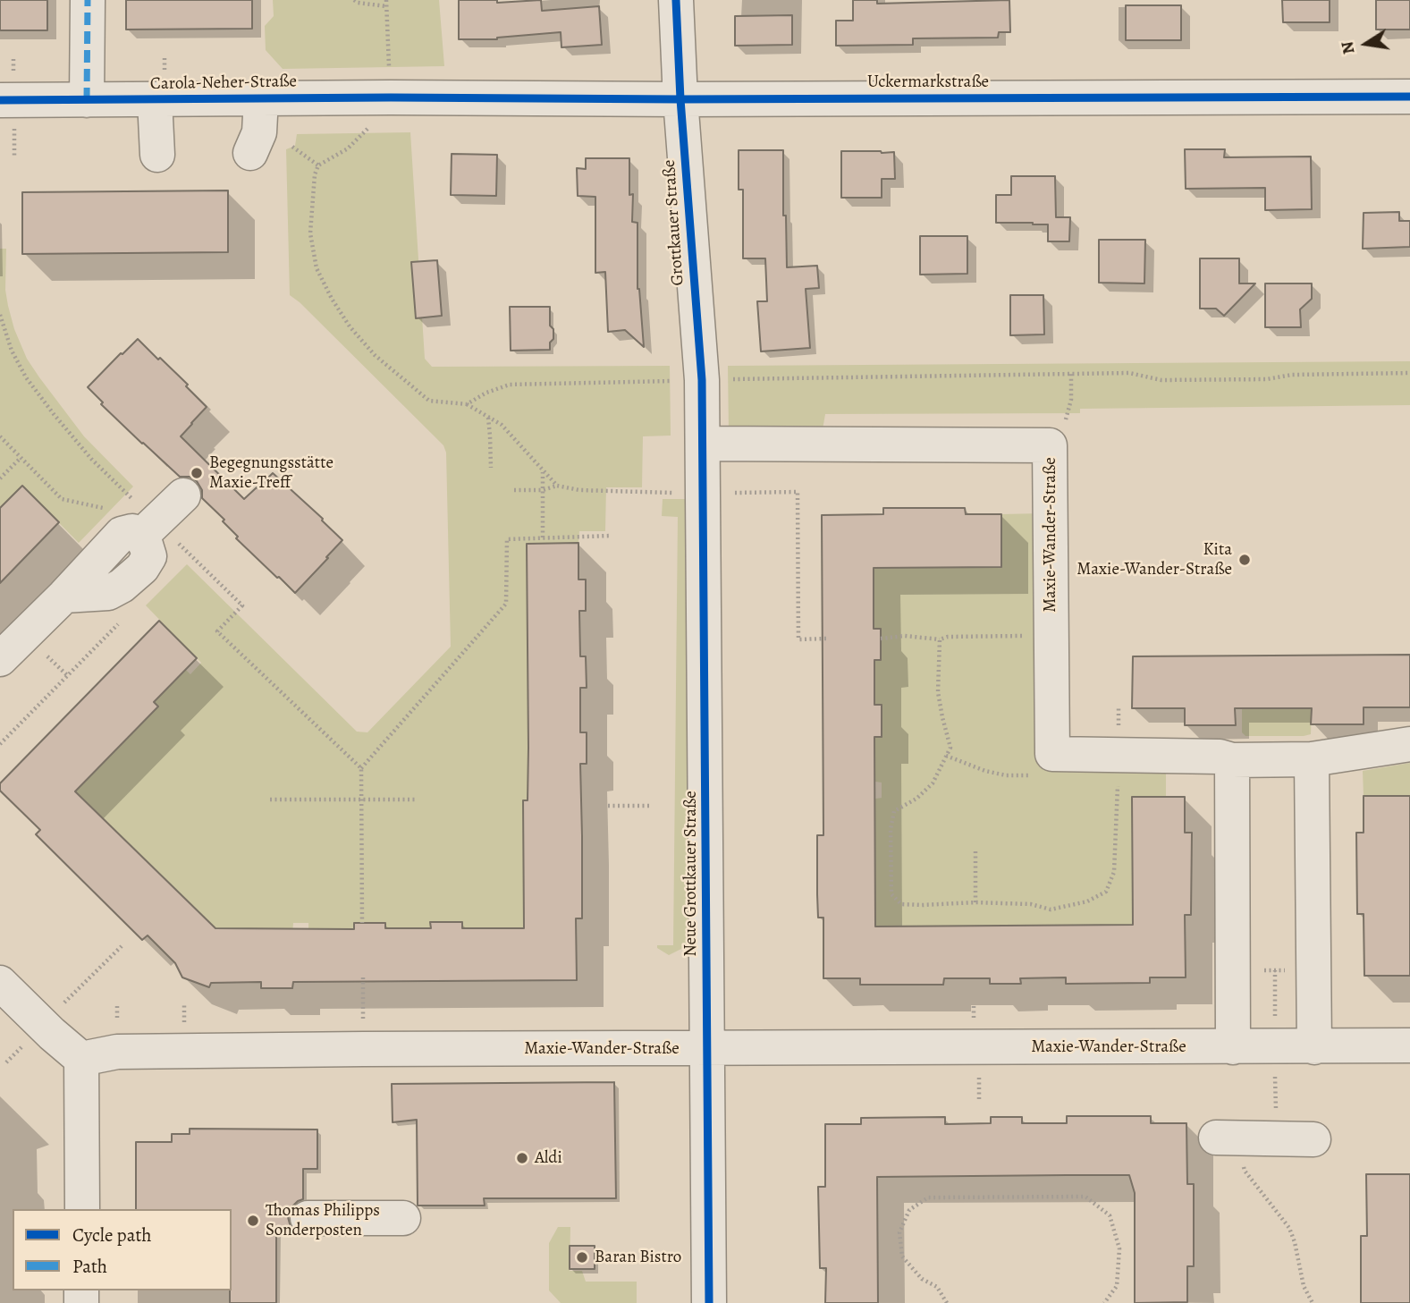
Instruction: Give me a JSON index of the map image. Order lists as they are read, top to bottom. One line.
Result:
{"streets":{"street":["Uckermarkstraße","Carola-Neher-Straße","Grottkauer Straße","Maxie-Wander-Straße","Neue Grottkauer Straße"]},"crossings":[["Uckermarkstraße","Carola-Neher-Straße"],["Uckermarkstraße","Grottkauer Straße"],["Grottkauer Straße","Maxie-Wander-Straße"],["Grottkauer Straße","Neue Grottkauer Straße"],["Maxie-Wander-Straße","Neue Grottkauer Straße"]],"places":["Begegnungsstätte Maxie-Treff","Kita Maxie-Wander-Straße","Aldi","Thomas Philipps Sonderposten","Baran Bistro"],"legend":["Cycle path","Path"],"north":"left"}
